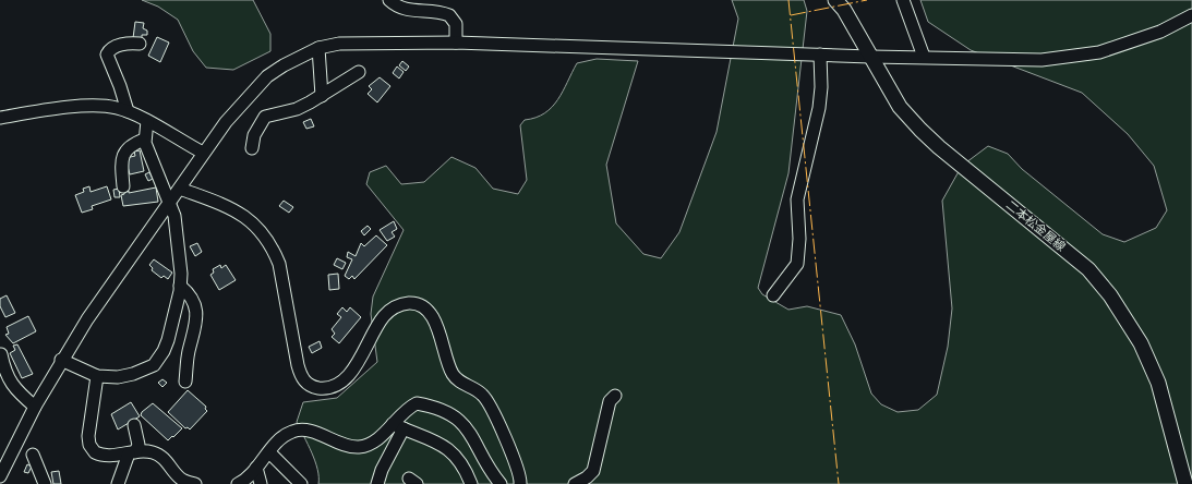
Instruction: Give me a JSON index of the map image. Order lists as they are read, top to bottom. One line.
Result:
{"streets":{"main road":["二本松金屋線"]}}
